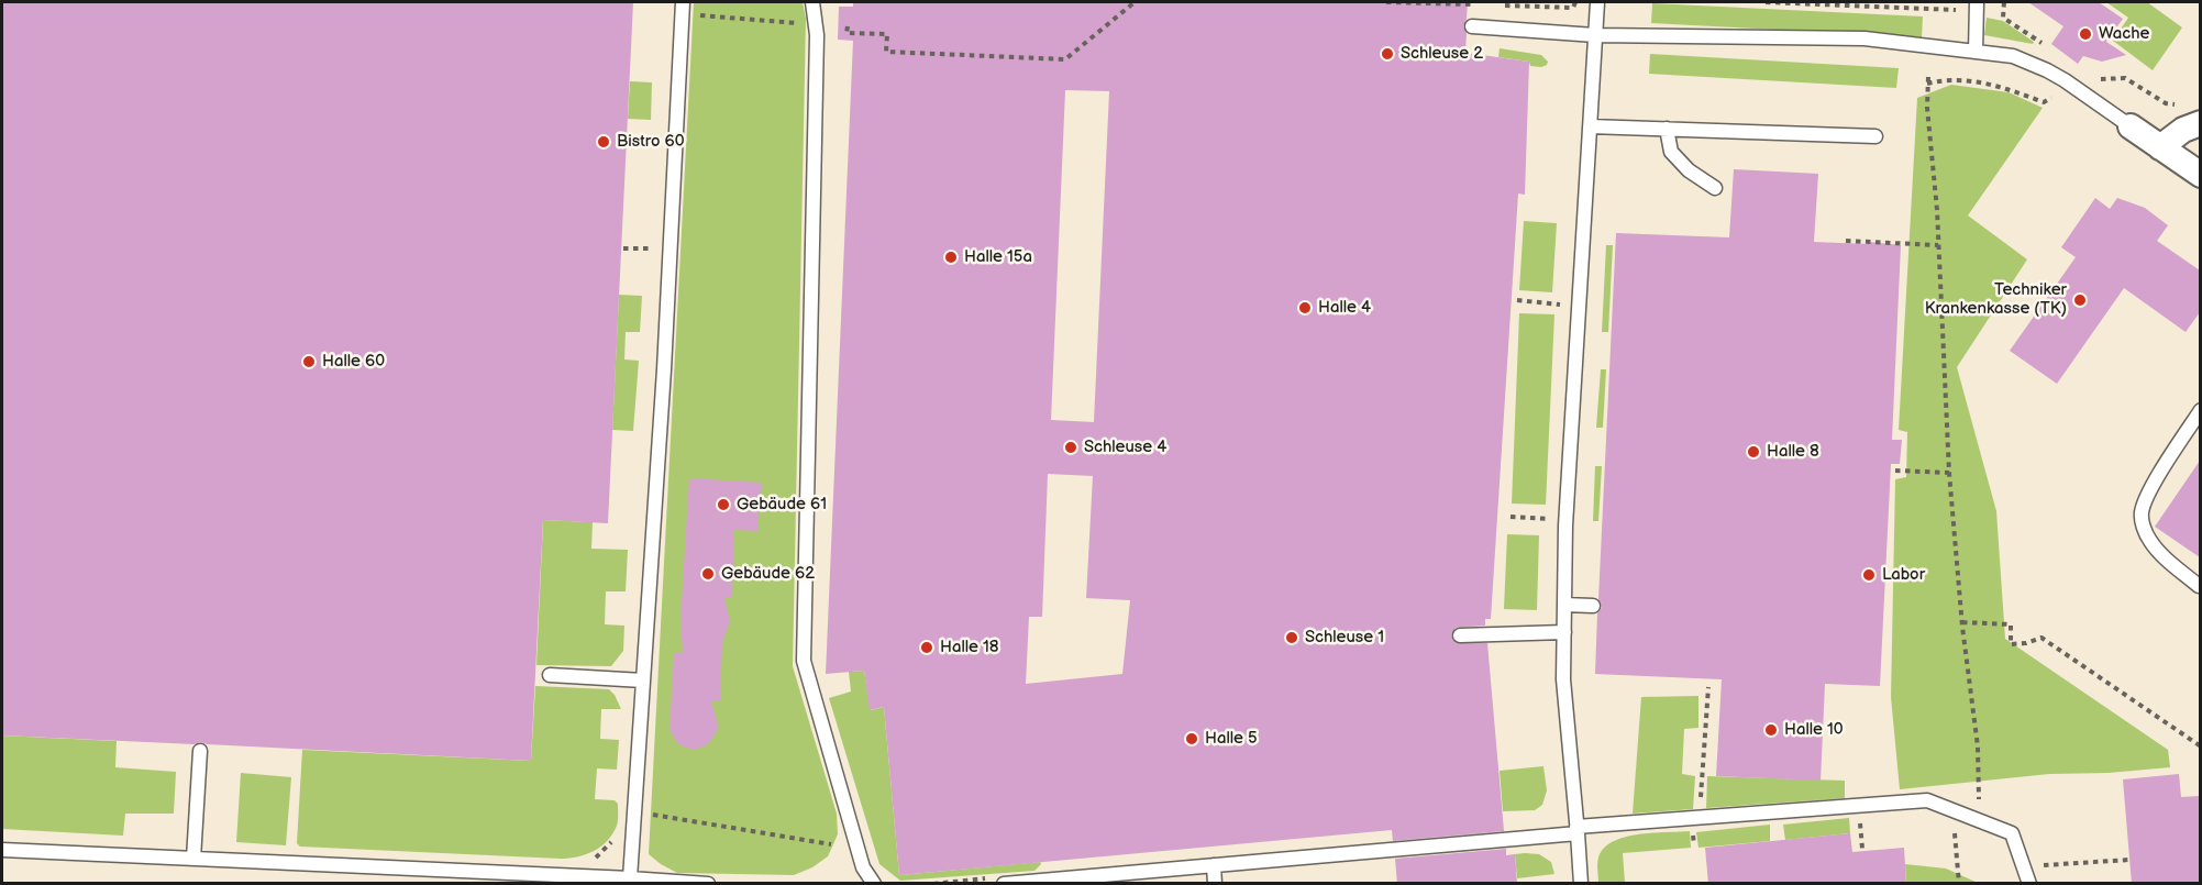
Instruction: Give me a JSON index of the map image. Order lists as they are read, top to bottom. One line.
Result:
{"places":["Wache","Schleuse 2","Bistro 60","Halle 15a","Techniker Krankenkasse (TK)","Halle 4","Halle 60","Schleuse 4","Halle 8","Gebäude 61","Gebäude 62","Labor","Schleuse 1","Halle 18","Halle 10","Halle 5"]}
